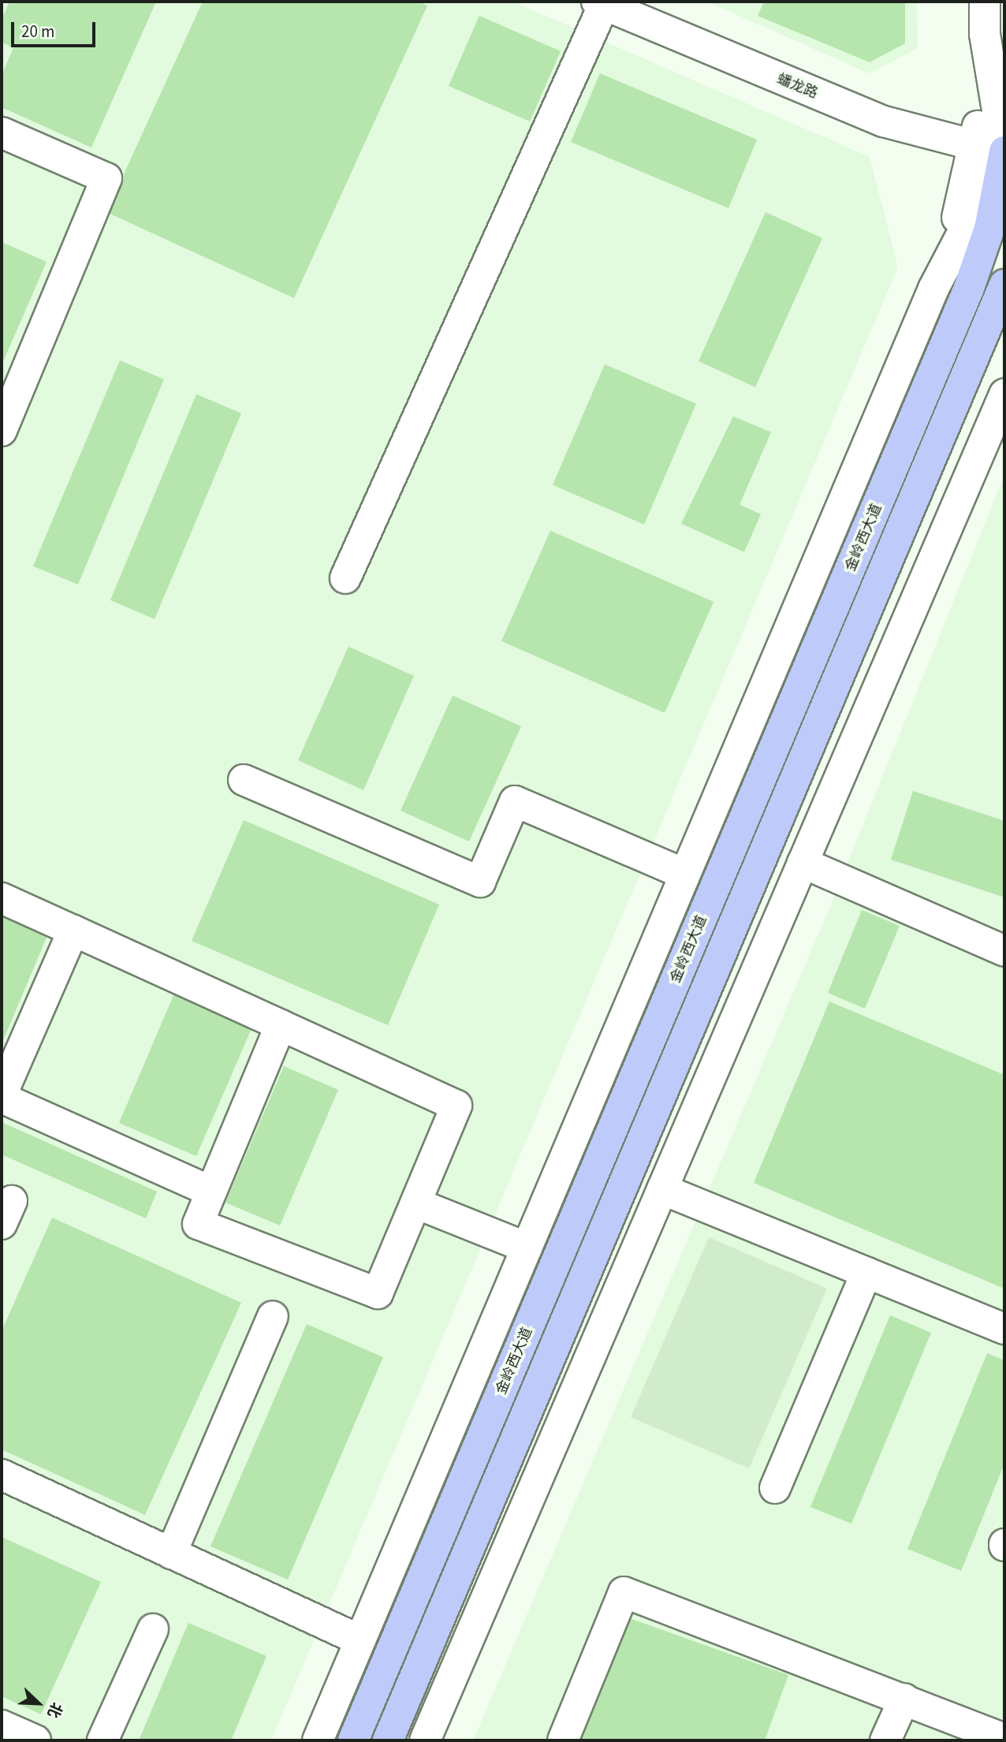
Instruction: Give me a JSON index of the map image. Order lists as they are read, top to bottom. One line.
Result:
{"streets":{"main road":["金岭西大道"],"street":["蟠龙路"]},"crossings":[["蟠龙路","金岭西大道"]],"scale_bar":"20 m","north":"bottom right"}
